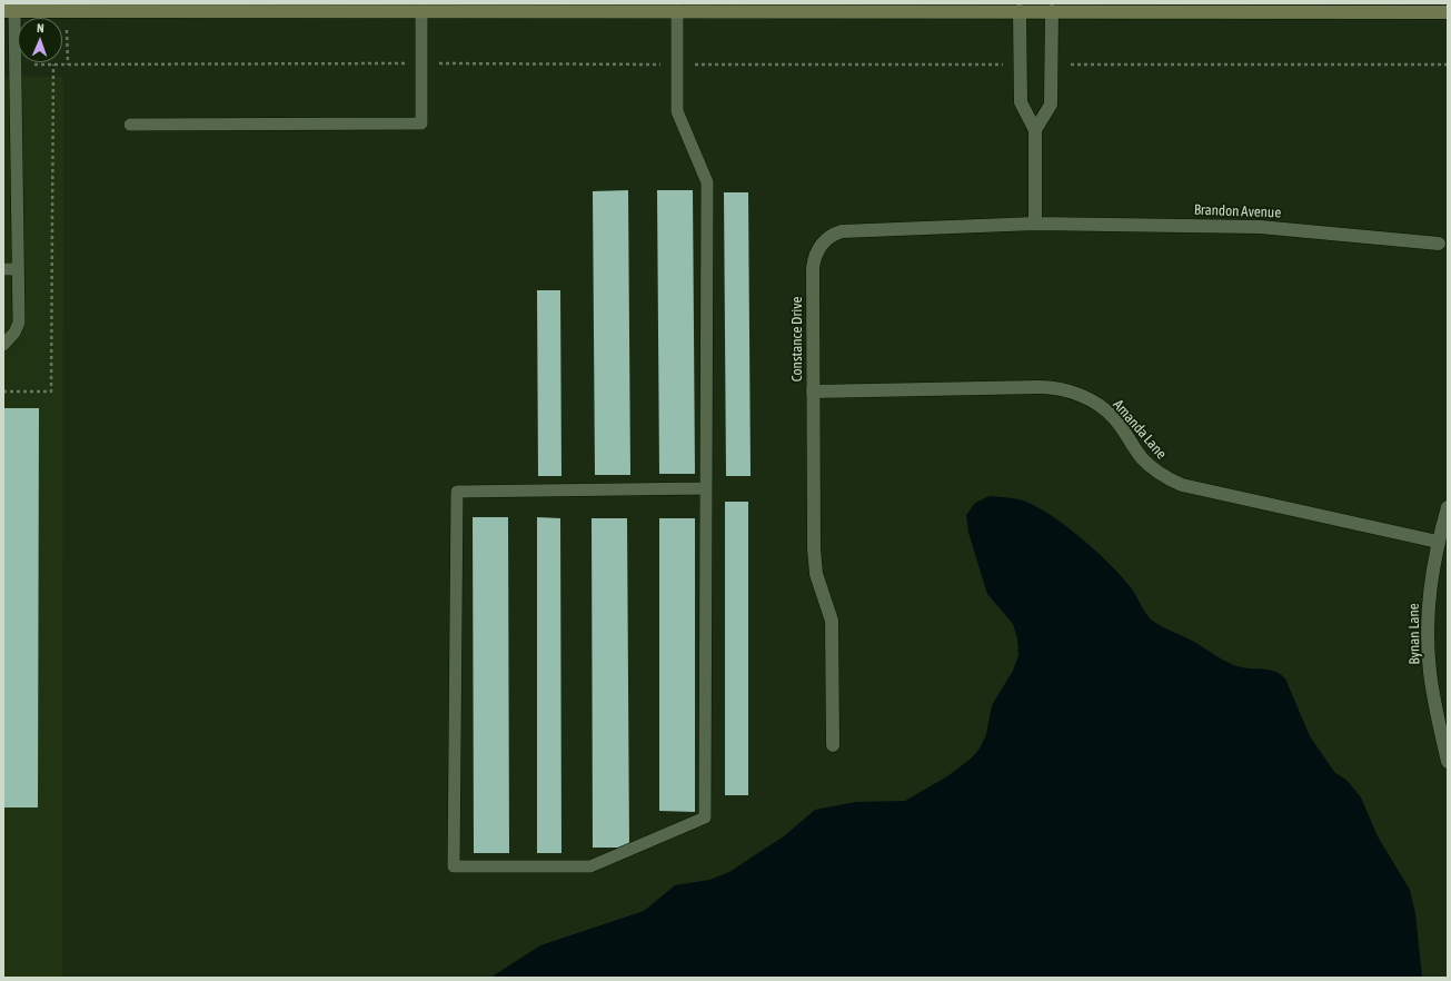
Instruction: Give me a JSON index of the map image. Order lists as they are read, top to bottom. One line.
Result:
{"streets":{"street":["Brandon Avenue","Constance Drive","Amanda Lane","Bynan Lane"]},"crossings":[["Brandon Avenue","Constance Drive"],["Constance Drive","Amanda Lane"],["Amanda Lane","Bynan Lane"]],"north":"top"}
